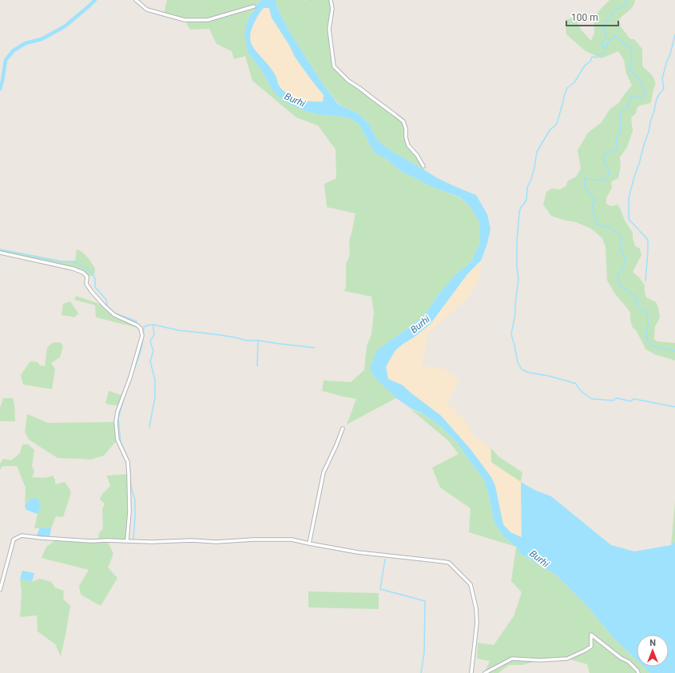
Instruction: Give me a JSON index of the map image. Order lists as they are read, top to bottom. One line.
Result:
{"water":["Burhi"],"scale_bar":"100 m","north":"top"}
